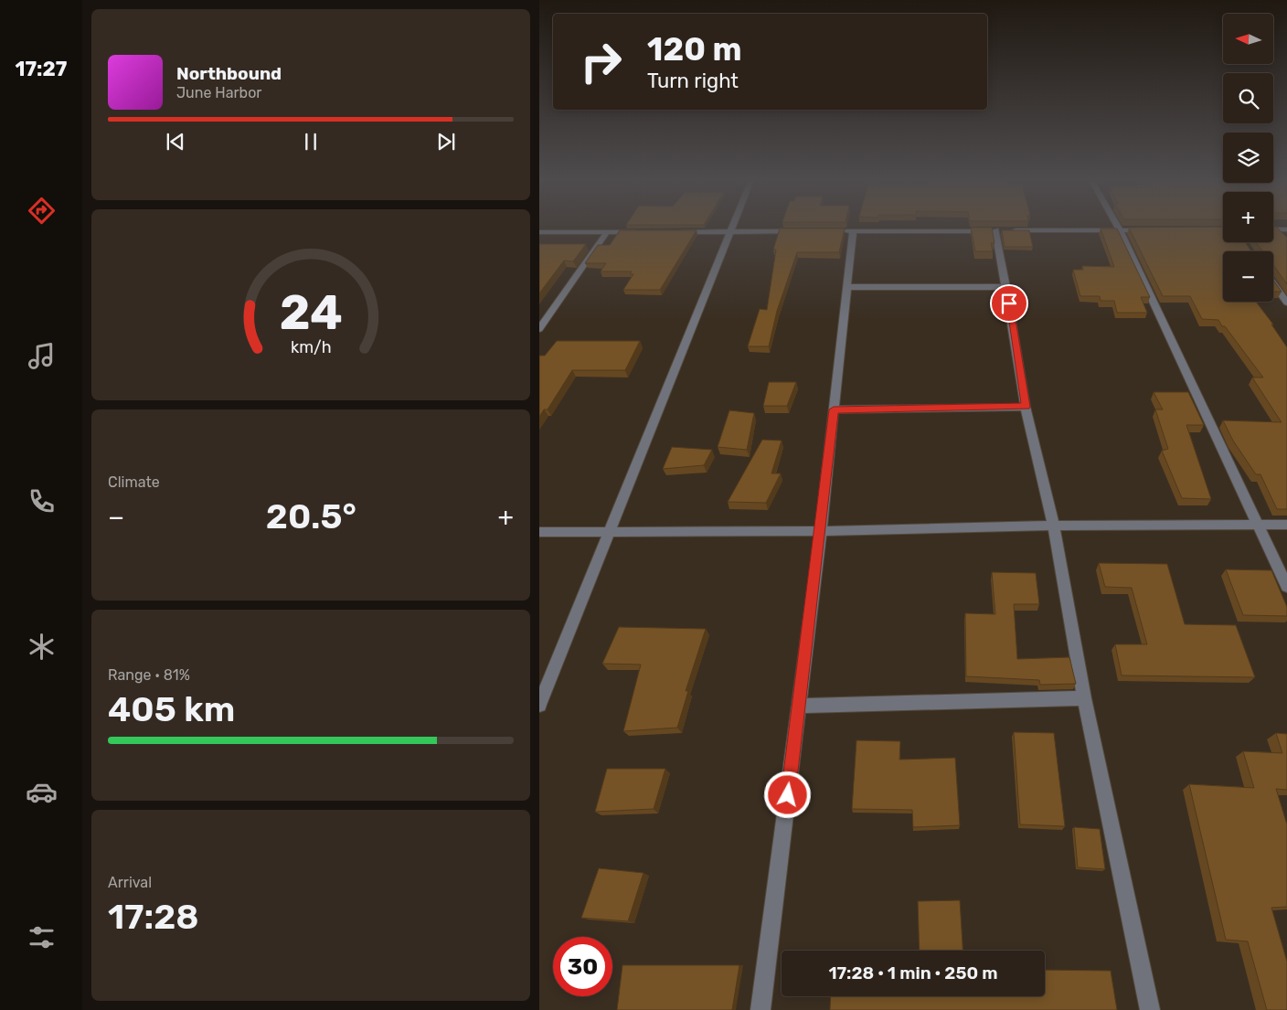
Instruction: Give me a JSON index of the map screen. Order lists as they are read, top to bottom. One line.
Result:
{"north":"left","page":{"tabs":"17:27","map_buttons":["+","−"],"turn":["120 m","Turn right"],"song":["Northbound","June Harbor"],"tile":["Climate",["Range · 81%","405 km"],["Arrival","17:28"]],"heat":["−","20.5°","+"],"limit":"30","trip":"17:28 · 1 min · 250 m","gauge":["24","km/h"]}}
